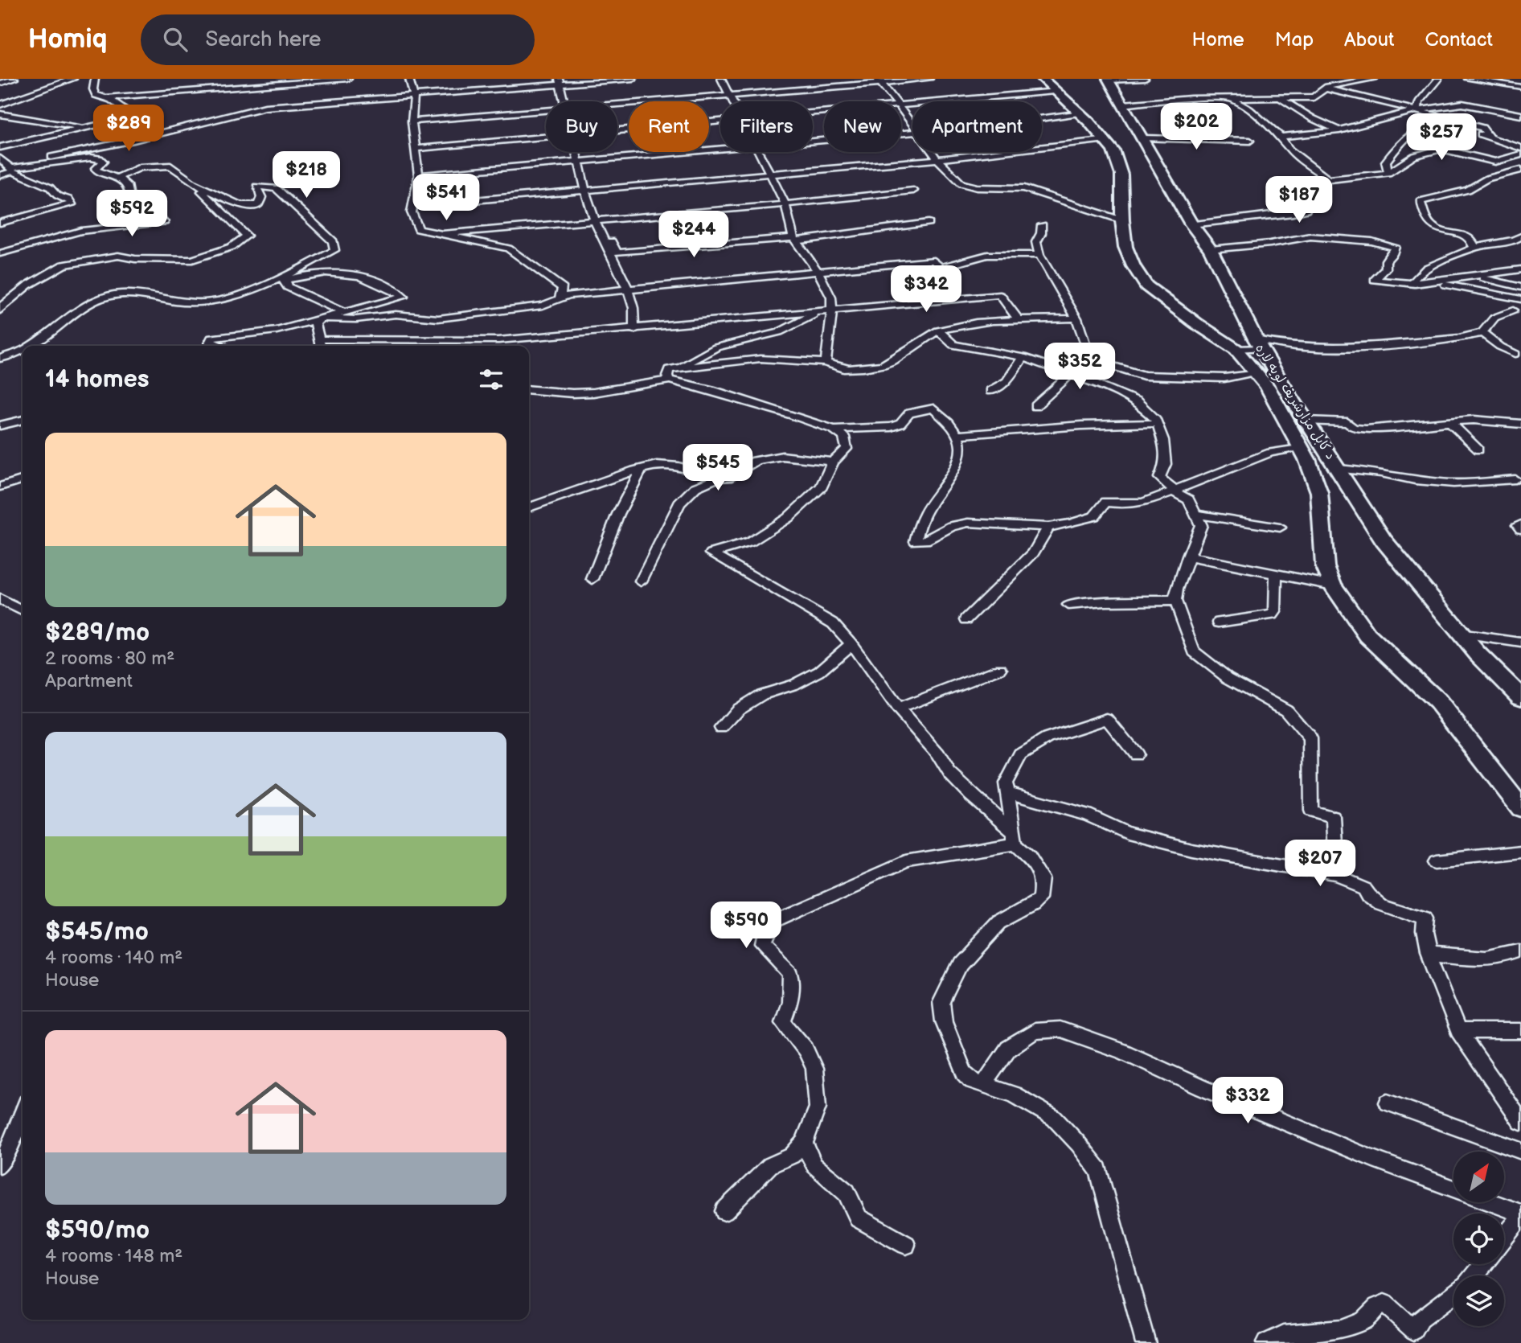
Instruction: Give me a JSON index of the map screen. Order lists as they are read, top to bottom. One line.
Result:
{"streets":{"highway":["د کابل مزارشریف لویه لاره"]},"north":"top right","page":{"header":"Homiq","search":"Search here","nav":["Home","Map","About","Contact"],"chip":["Buy","Rent","Filters","New","Apartment"],"price":["$202","$289","$257","$218","$541","$187","$592","$244","$342","$352","$545","$207","$590","$332"],"heading":"14 homes","list":[{"name":"$289/mo","note":"2 rooms · 80 m² · Apartment"},{"name":"$545/mo","note":"4 rooms · 140 m² · House"},{"name":"$590/mo","note":"4 rooms · 148 m² · House"}]}}
